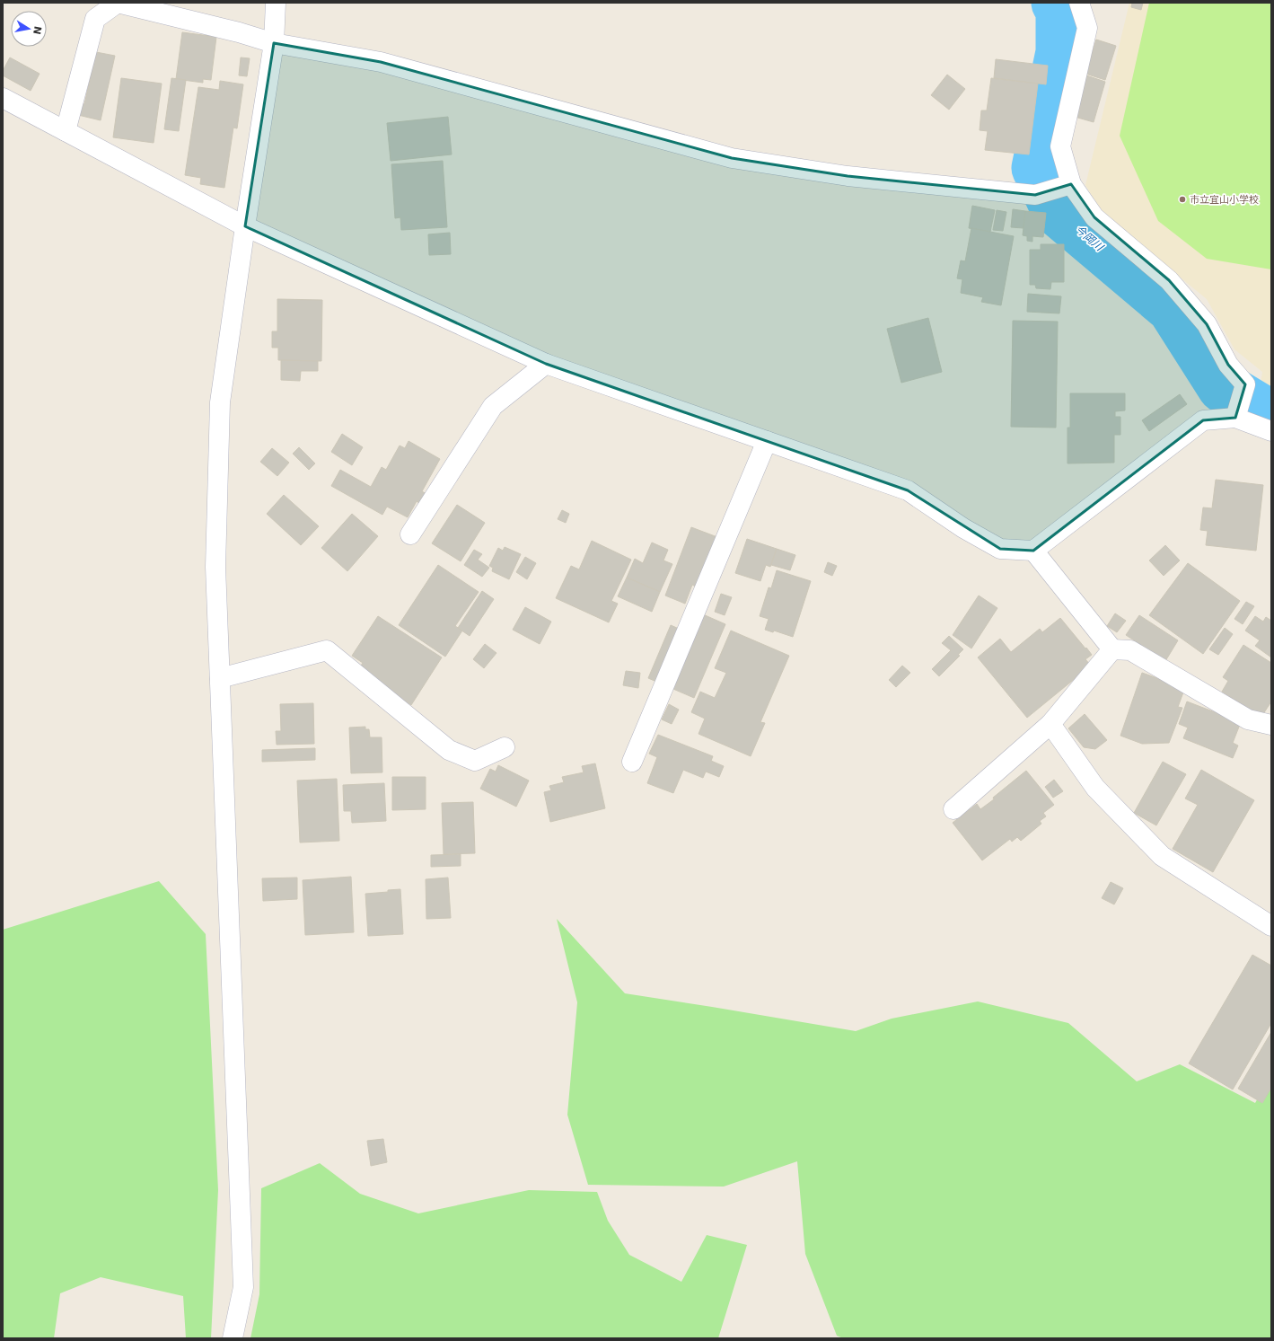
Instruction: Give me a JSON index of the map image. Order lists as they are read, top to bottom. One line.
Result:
{"water":["今岡川"],"places":["市立宜山小学校"],"north":"right"}
